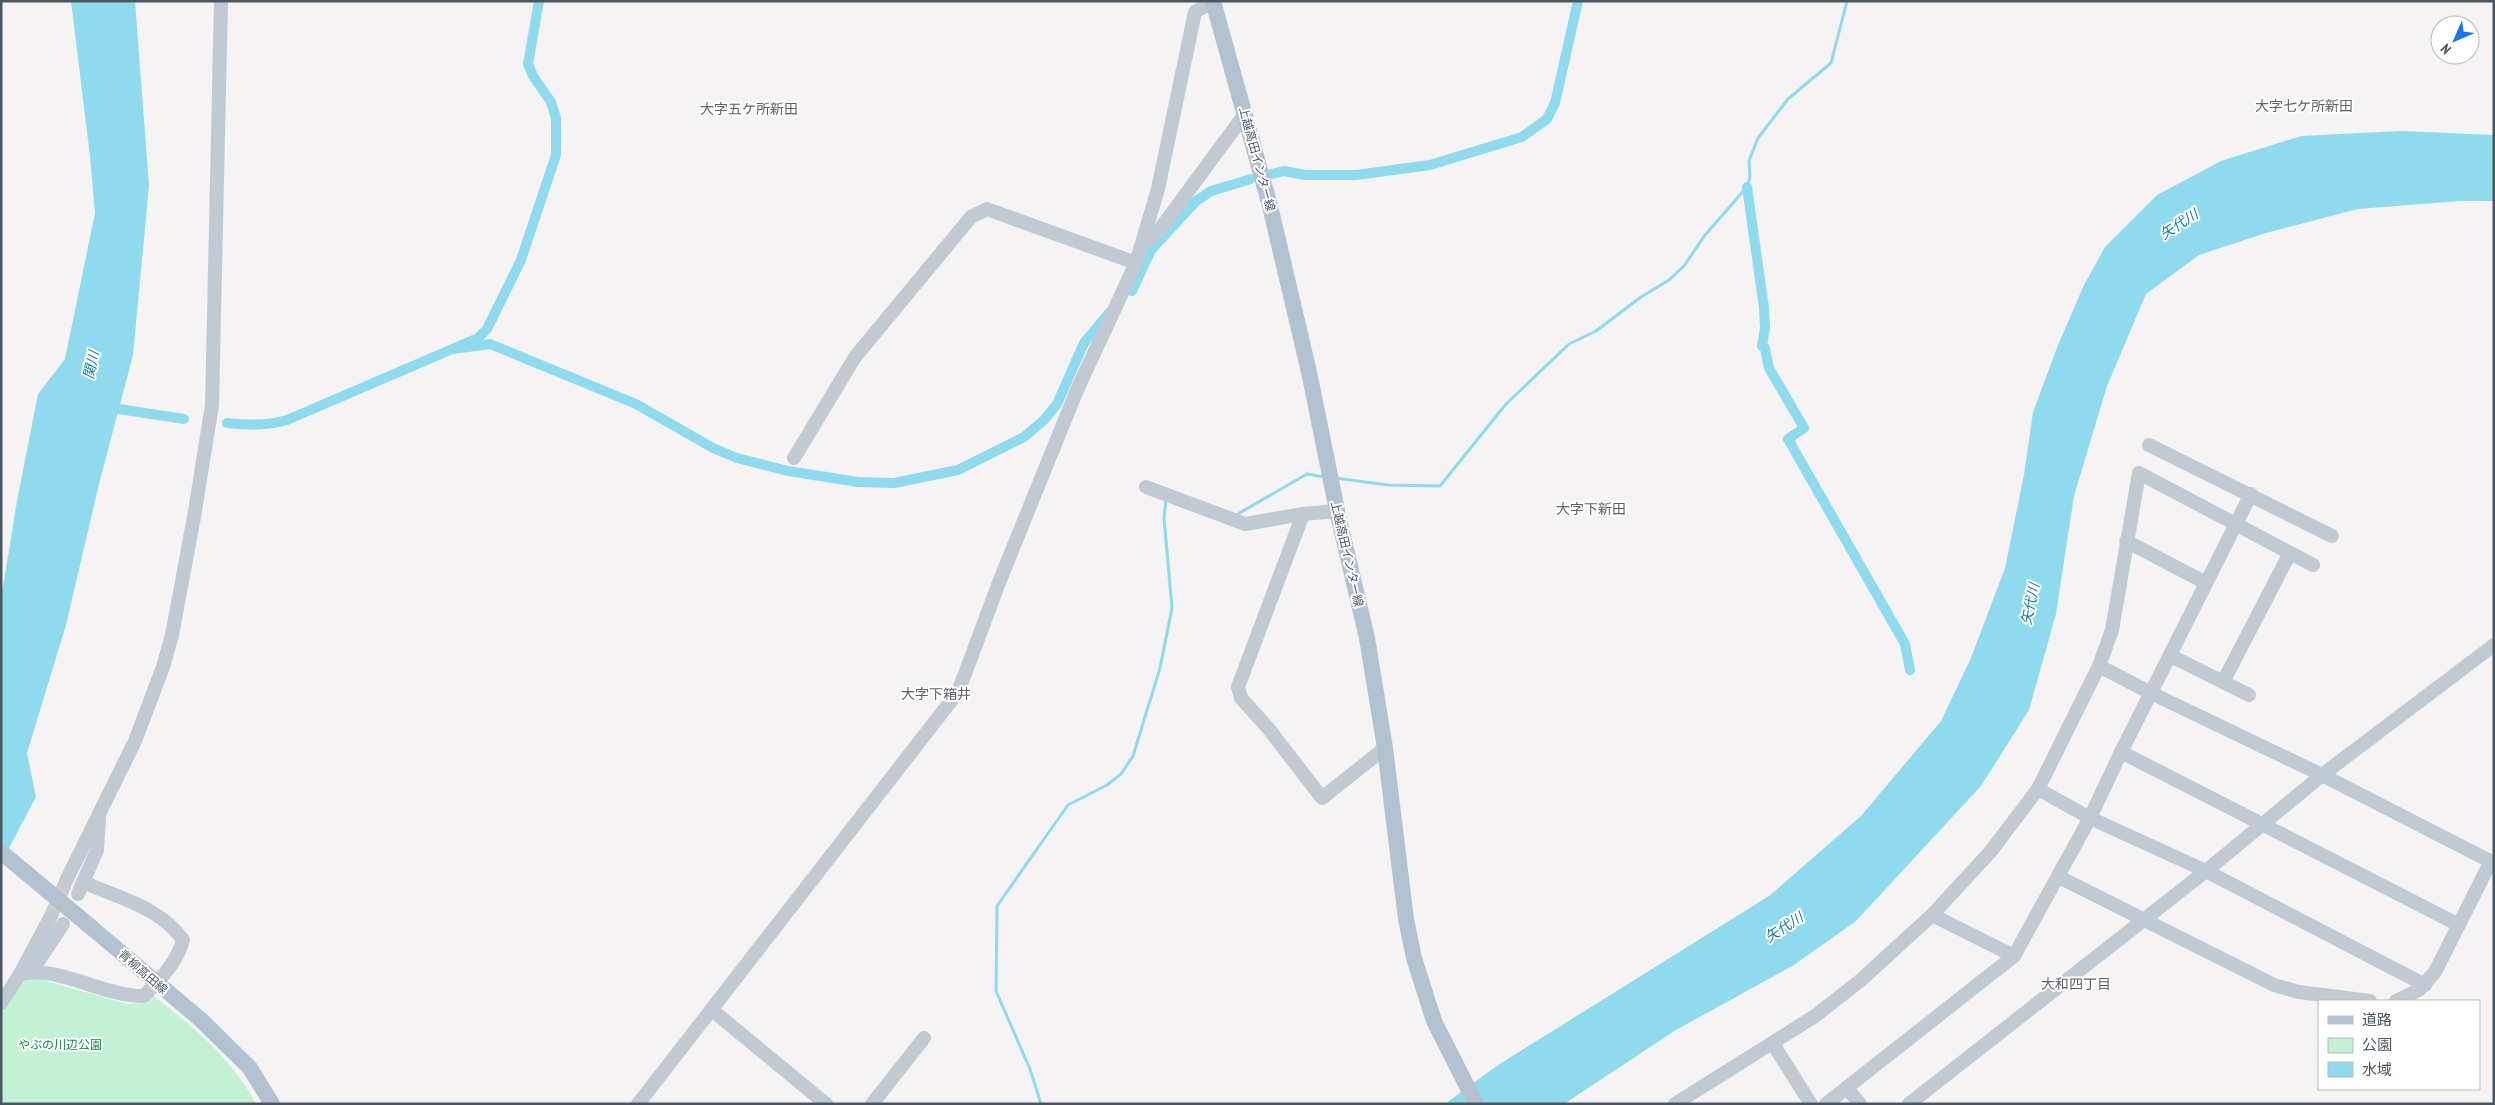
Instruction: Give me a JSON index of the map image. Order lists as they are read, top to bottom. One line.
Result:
{"streets":{"main road":["上越高田インター線","青柳高田線"]},"districts":["大字七ケ所新田","大字五ケ所新田","大字下新田","大字下箱井","大和四丁目"],"water":["矢代川","関川"],"parks":["やぶの川辺公園"],"legend":["道路","公園","水域"],"north":"bottom left"}
